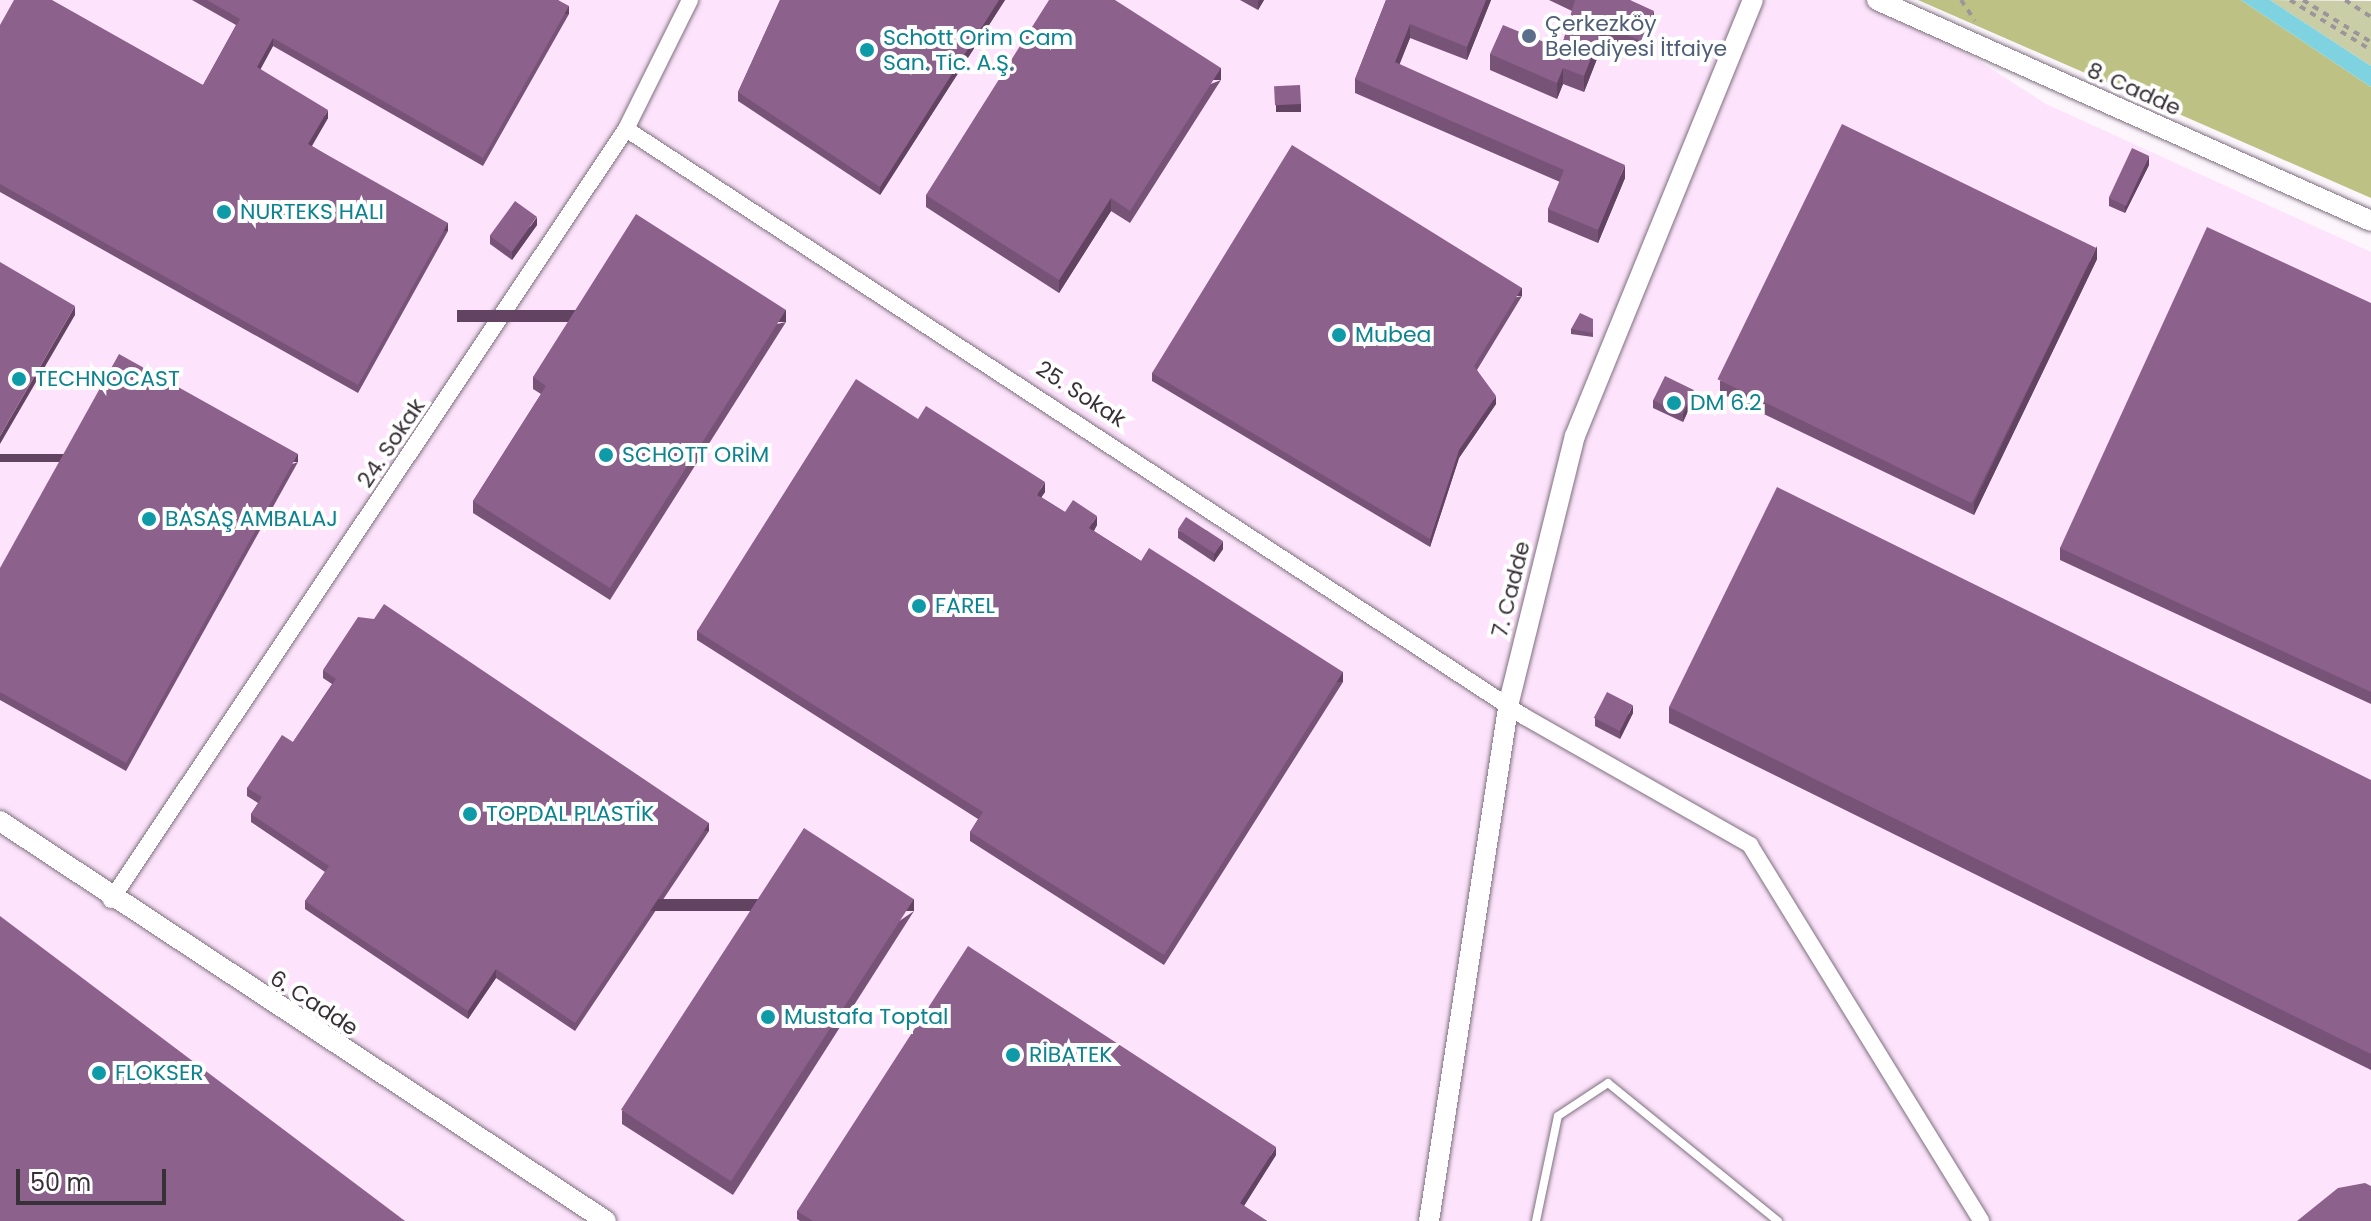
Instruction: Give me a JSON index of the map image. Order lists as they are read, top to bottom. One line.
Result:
{"streets":{"street":["8. Cadde","25. Sokak","24. Sokak","7. Cadde","6. Cadde"]},"crossings":[["25. Sokak","24. Sokak"],["25. Sokak","7. Cadde"],["24. Sokak","6. Cadde"]],"places":["Çerkezköy Belediyesi İtfaiye","Schott Orim Cam San. Tic. A.Ş.","NURTEKS HALI","Mubea","TECHNOCAST","DM 6.2","SCHOTT ORİM","BASAŞ AMBALAJ","FAREL","TOPDAL PLASTİK","Mustafa Toptal","RİBATEK","FLOKSER"],"scale_bar":"50 m"}
